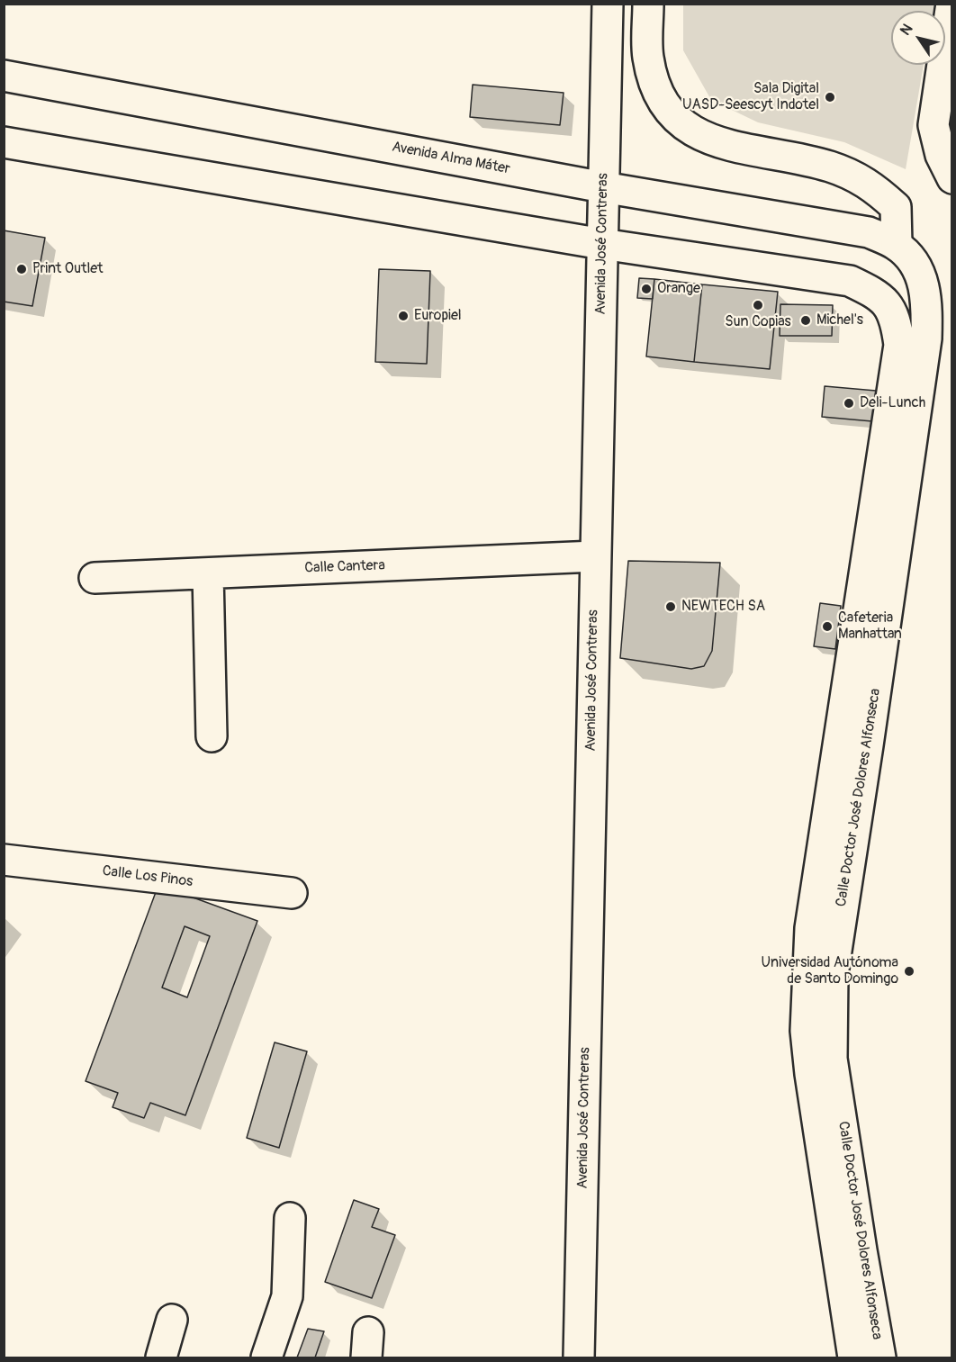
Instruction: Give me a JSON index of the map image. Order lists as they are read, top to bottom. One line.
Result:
{"streets":{"street":["Avenida Alma Máter","Avenida José Contreras","Calle Cantera","Calle Doctor José Dolores Alfonseca","Calle Los Pinos"]},"crossings":[["Avenida Alma Máter","Avenida José Contreras"],["Avenida Alma Máter","Calle Doctor José Dolores Alfonseca"],["Avenida José Contreras","Calle Cantera"],["Avenida José Contreras","Calle Doctor José Dolores Alfonseca"]],"places":["Sala Digital UASD-Seescyt Indotel","Print Outlet","Orange","Sun Copias","Europiel","Michel's","Deli-Lunch","NEWTECH SA","Cafeteria Manhattan","Universidad Autónoma de Santo Domingo"],"north":"top left"}
